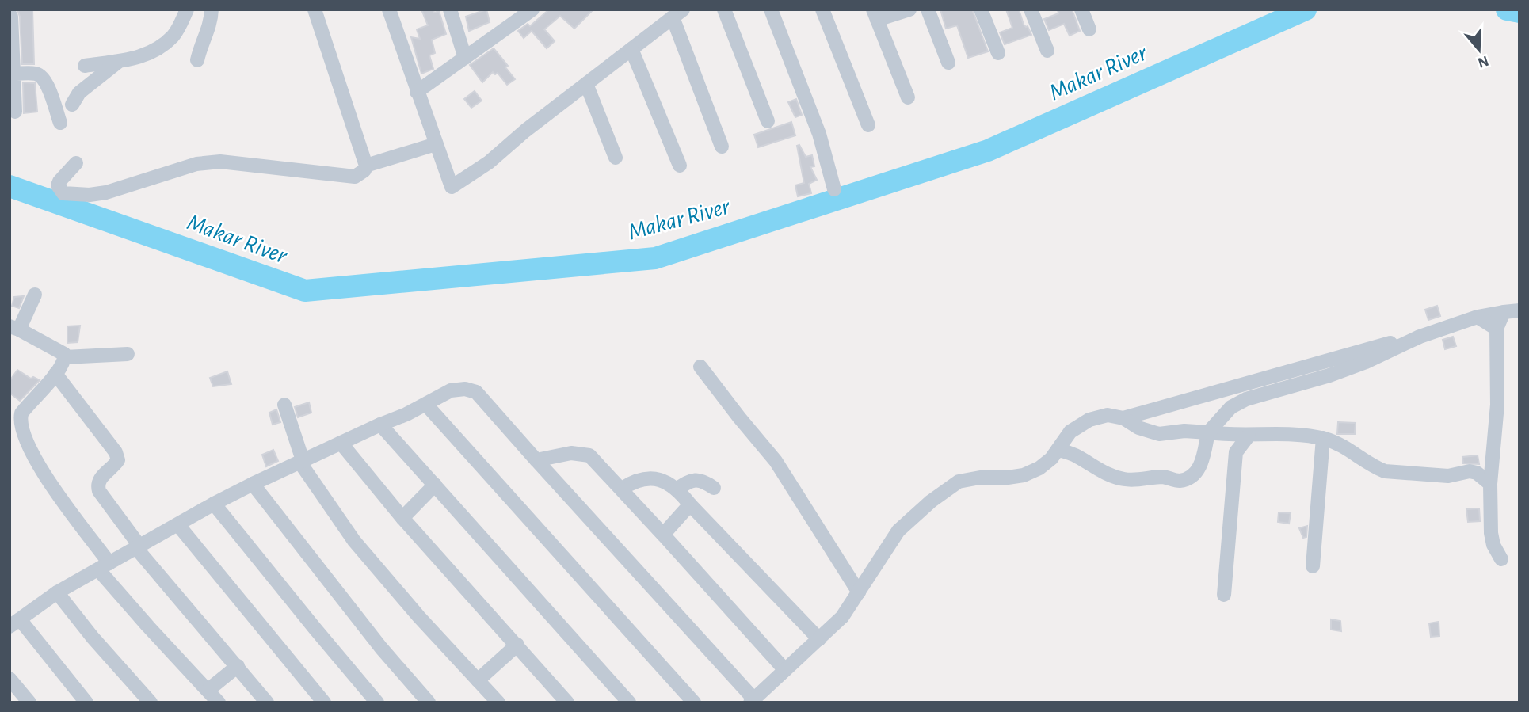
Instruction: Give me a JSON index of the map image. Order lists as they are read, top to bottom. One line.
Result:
{"water":["Makar River"],"north":"bottom"}
